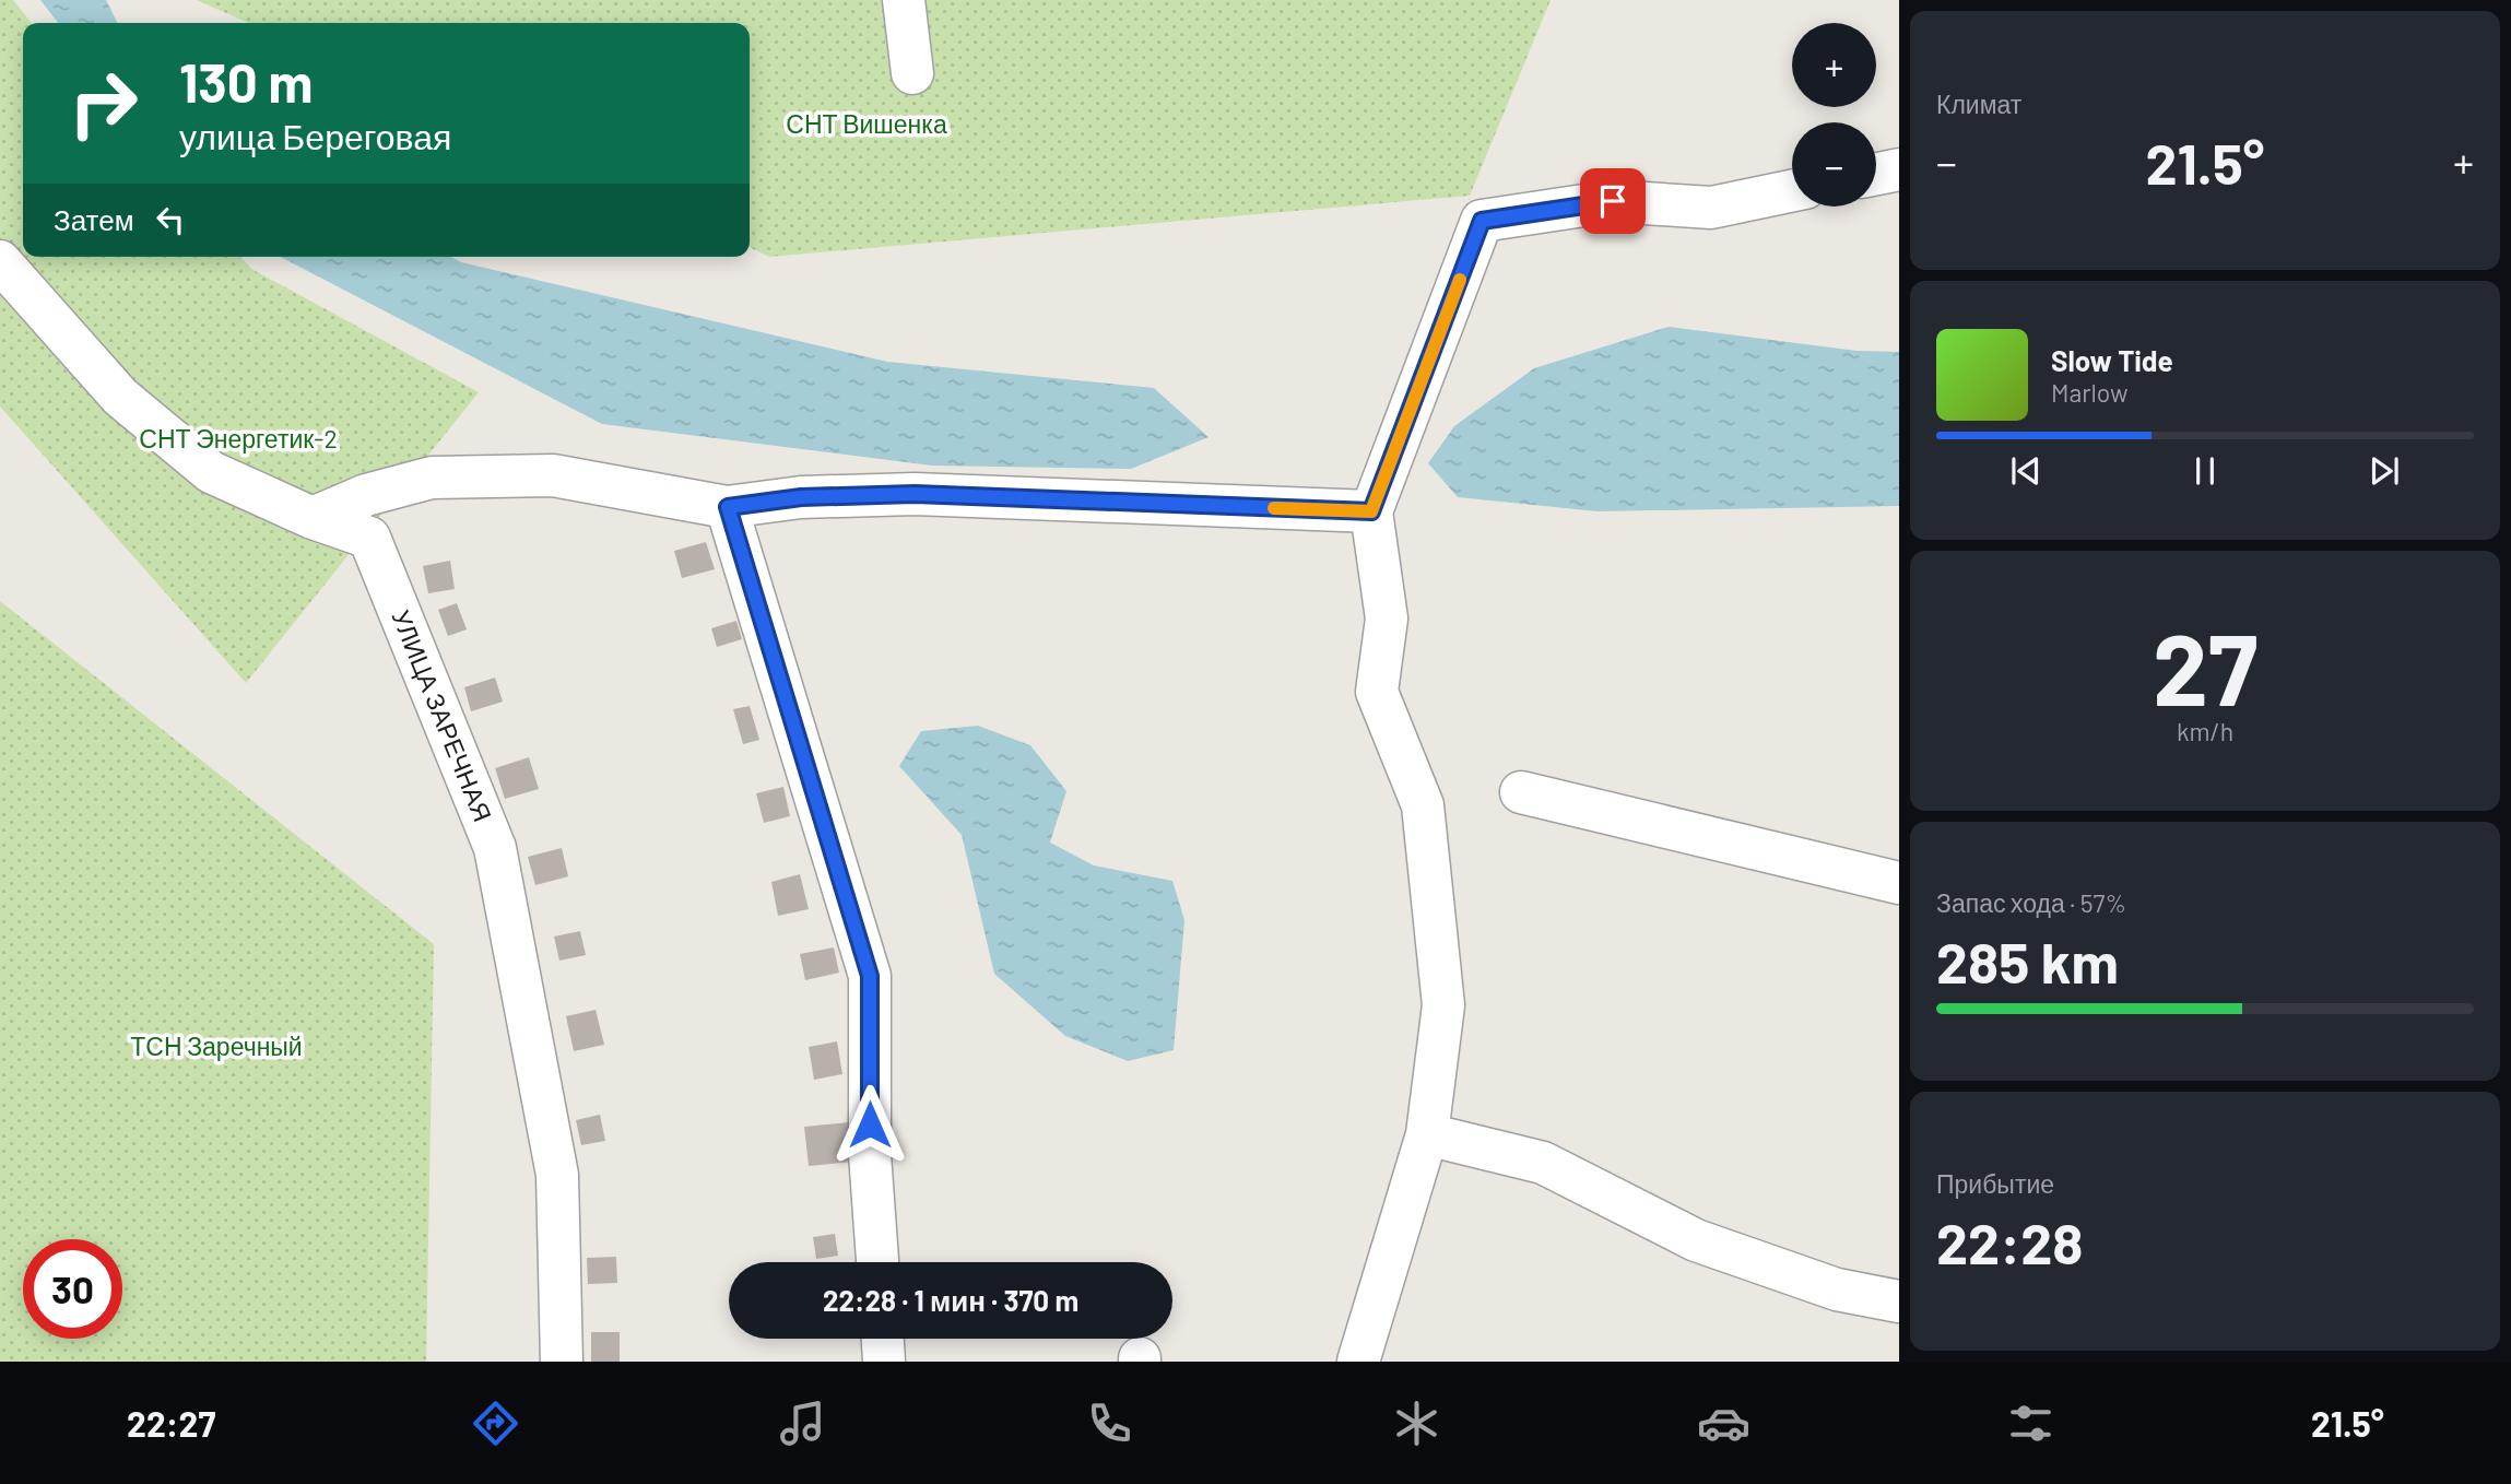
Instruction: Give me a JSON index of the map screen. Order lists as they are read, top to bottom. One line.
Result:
{"streets":{"street":["УЛИЦА ЗАРЕЧНАЯ"]},"parks":["СНТ Вишенка","СНТ Энергетик-2","ТСН Заречный"],"page":{"tile":["Климат",["27","km/h"],["Запас хода · 57%","285 km"],["Прибытие","22:28"]],"map_buttons":["+","−"],"turn":["130 m","улица Береговая"],"heat":["−","21.5°","+"],"then":"Затем","song":["Slow Tide","Marlow"],"limit":"30","trip":"22:28 · 1 мин · 370 m","tabs":["22:27","21.5°"]}}
